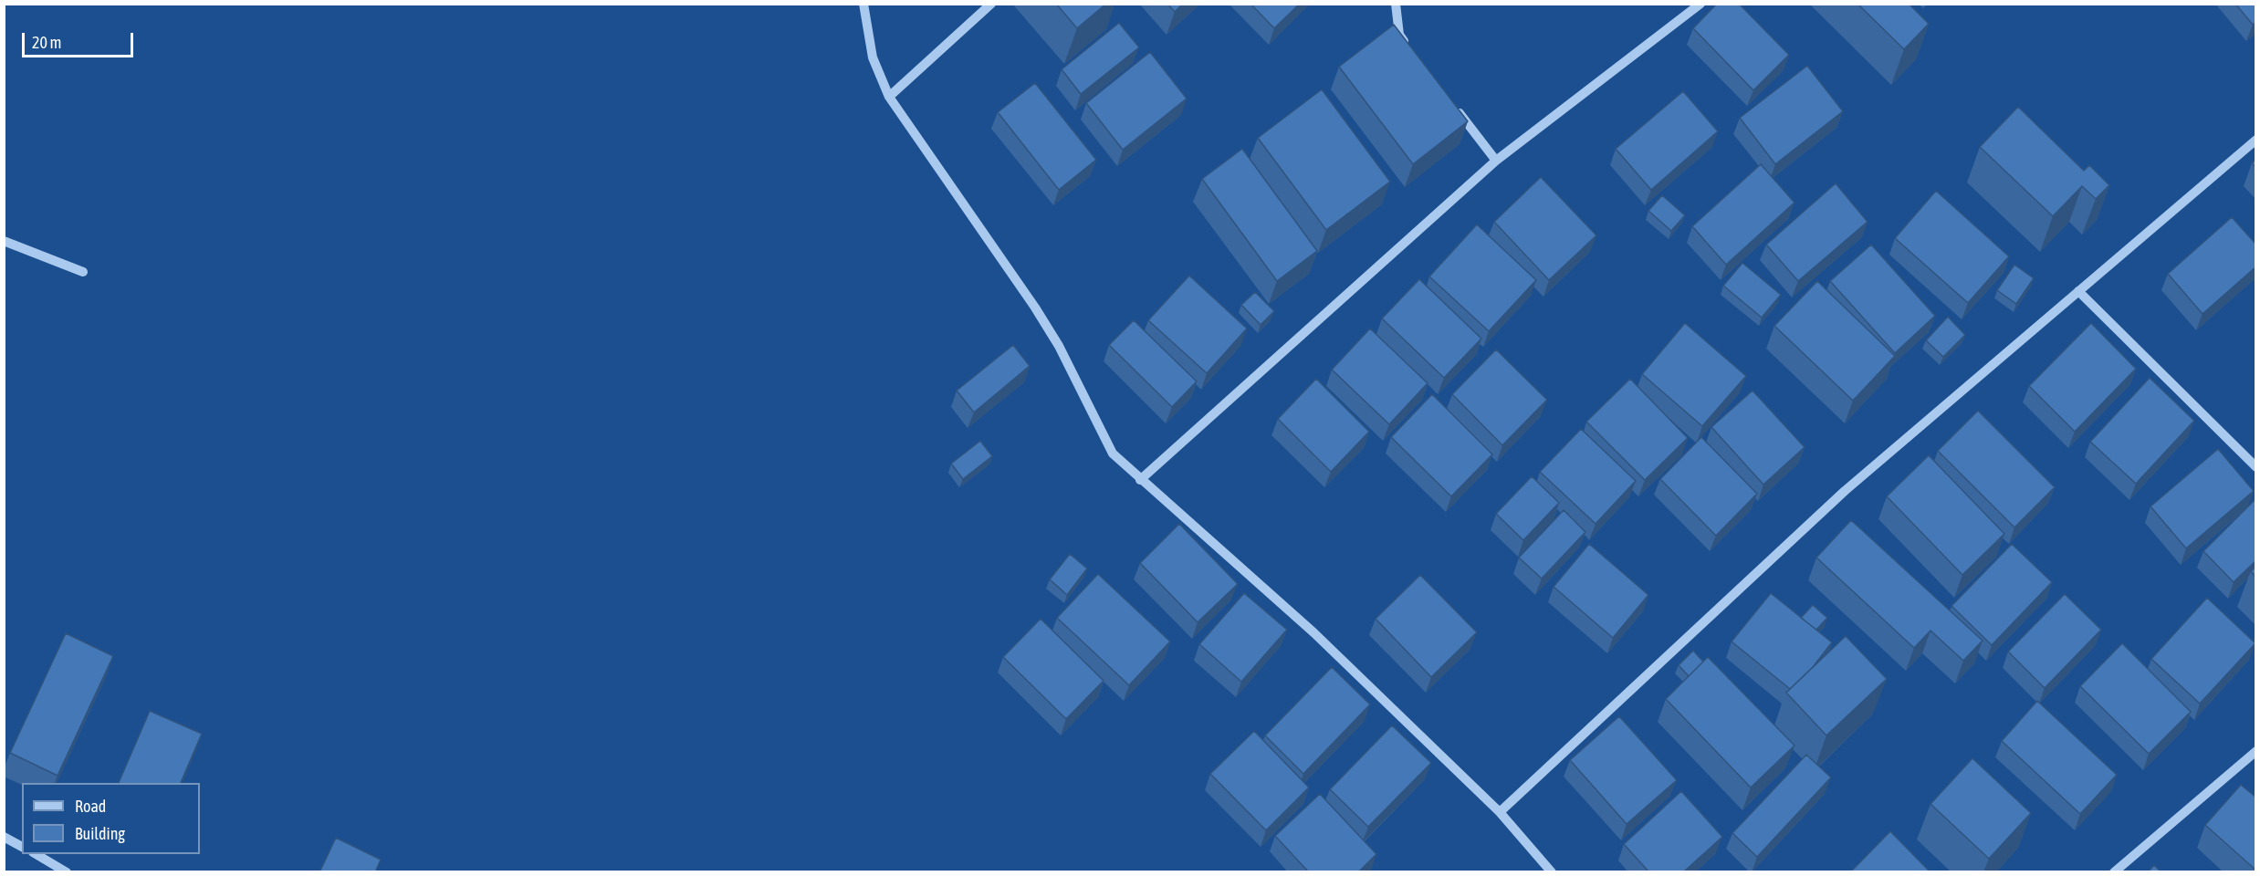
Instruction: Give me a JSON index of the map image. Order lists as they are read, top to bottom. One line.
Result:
{"legend":["Road","Building"],"scale_bar":"20 m"}
